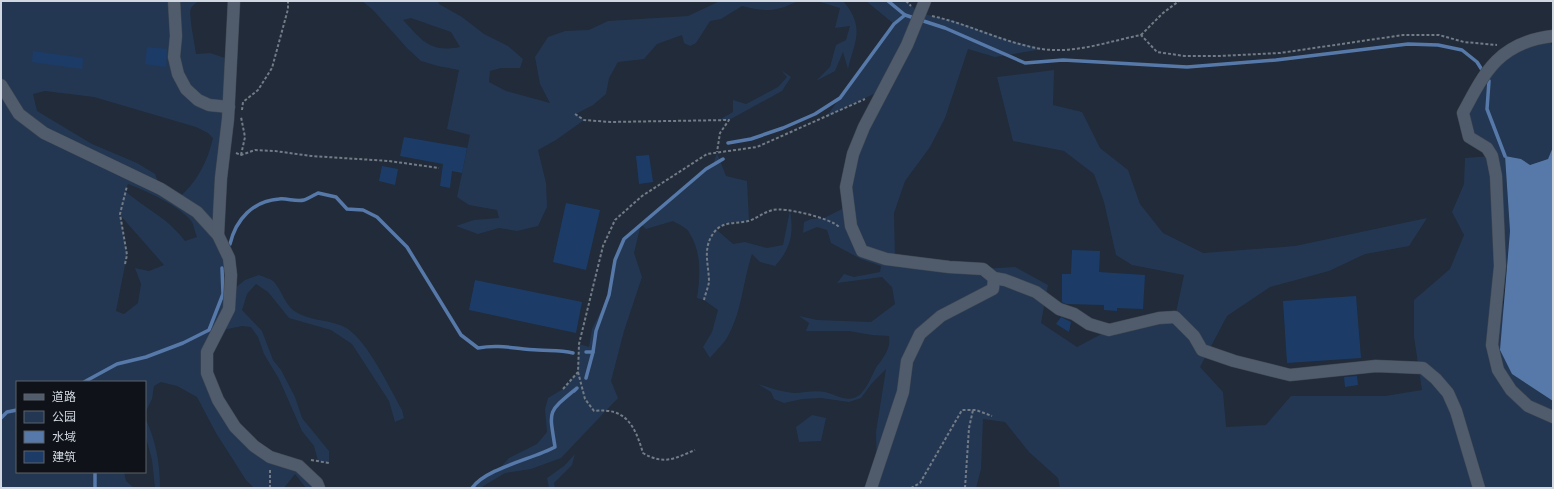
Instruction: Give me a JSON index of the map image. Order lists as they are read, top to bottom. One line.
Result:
{"legend":["道路","公园","水域","建筑"]}
